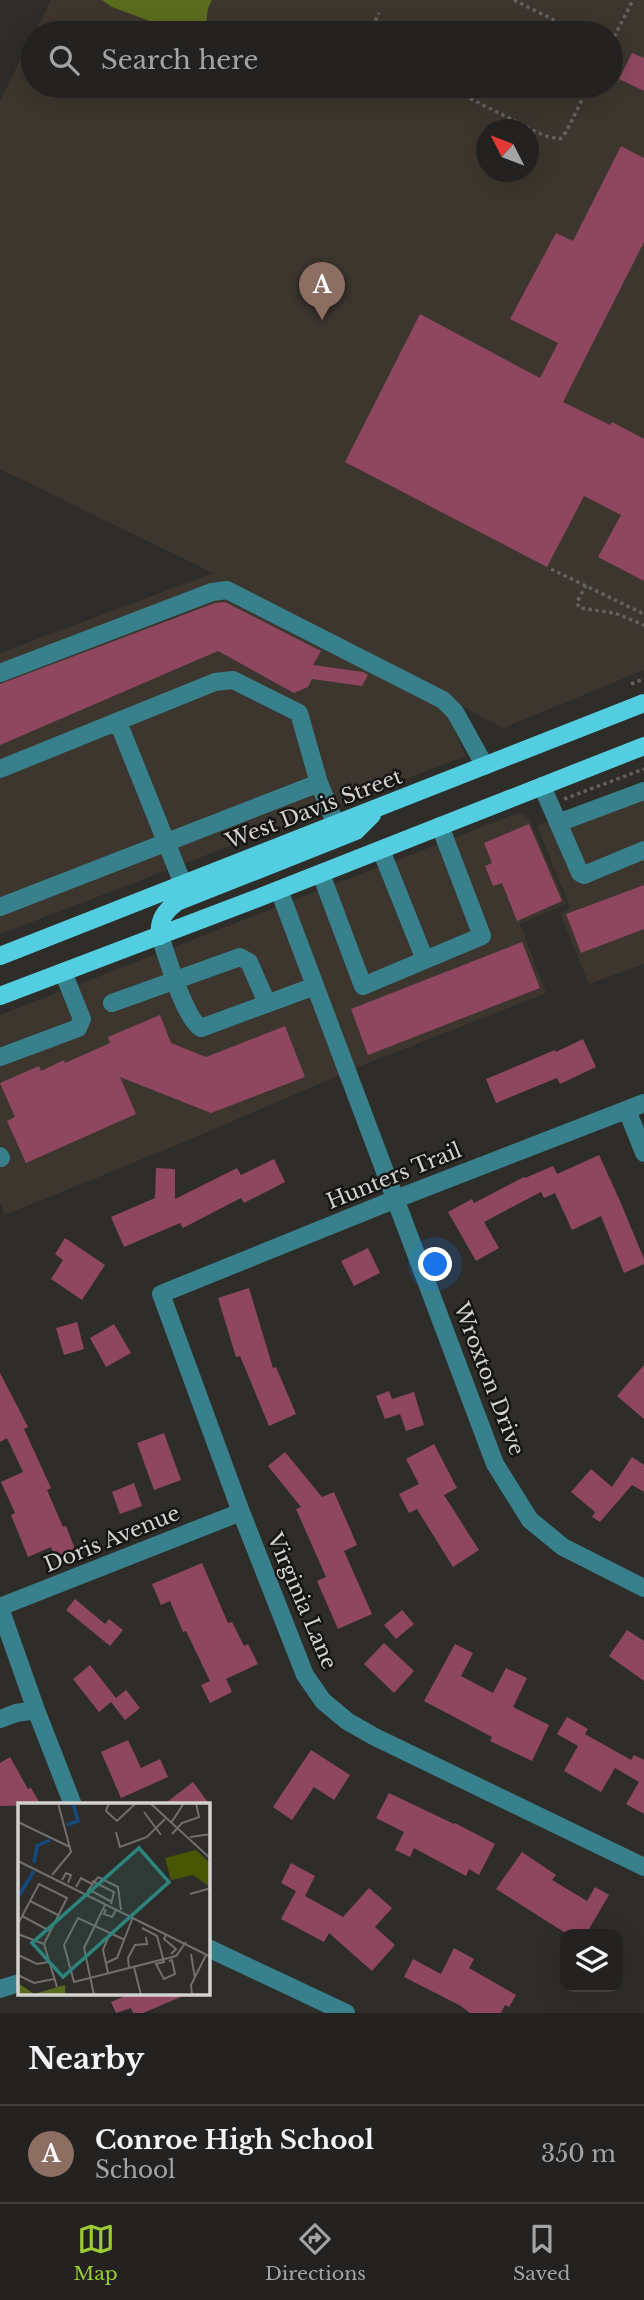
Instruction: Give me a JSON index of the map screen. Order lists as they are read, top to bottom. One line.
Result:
{"streets":{"main road":["West Davis Street"],"street":["Hunters Trail","Wroxton Drive","Doris Avenue","Virginia Lane"]},"crossings":[["Hunters Trail","Wroxton Drive"],["Hunters Trail","Virginia Lane"],["Doris Avenue","Virginia Lane"]],"north":"top left","page":{"search":"Search here","pins":"A","heading":"Nearby","list":[{"mark":"A","name":"Conroe High School","note":"School","value":"350 m"}],"nav":["Map","Directions","Saved"]}}
